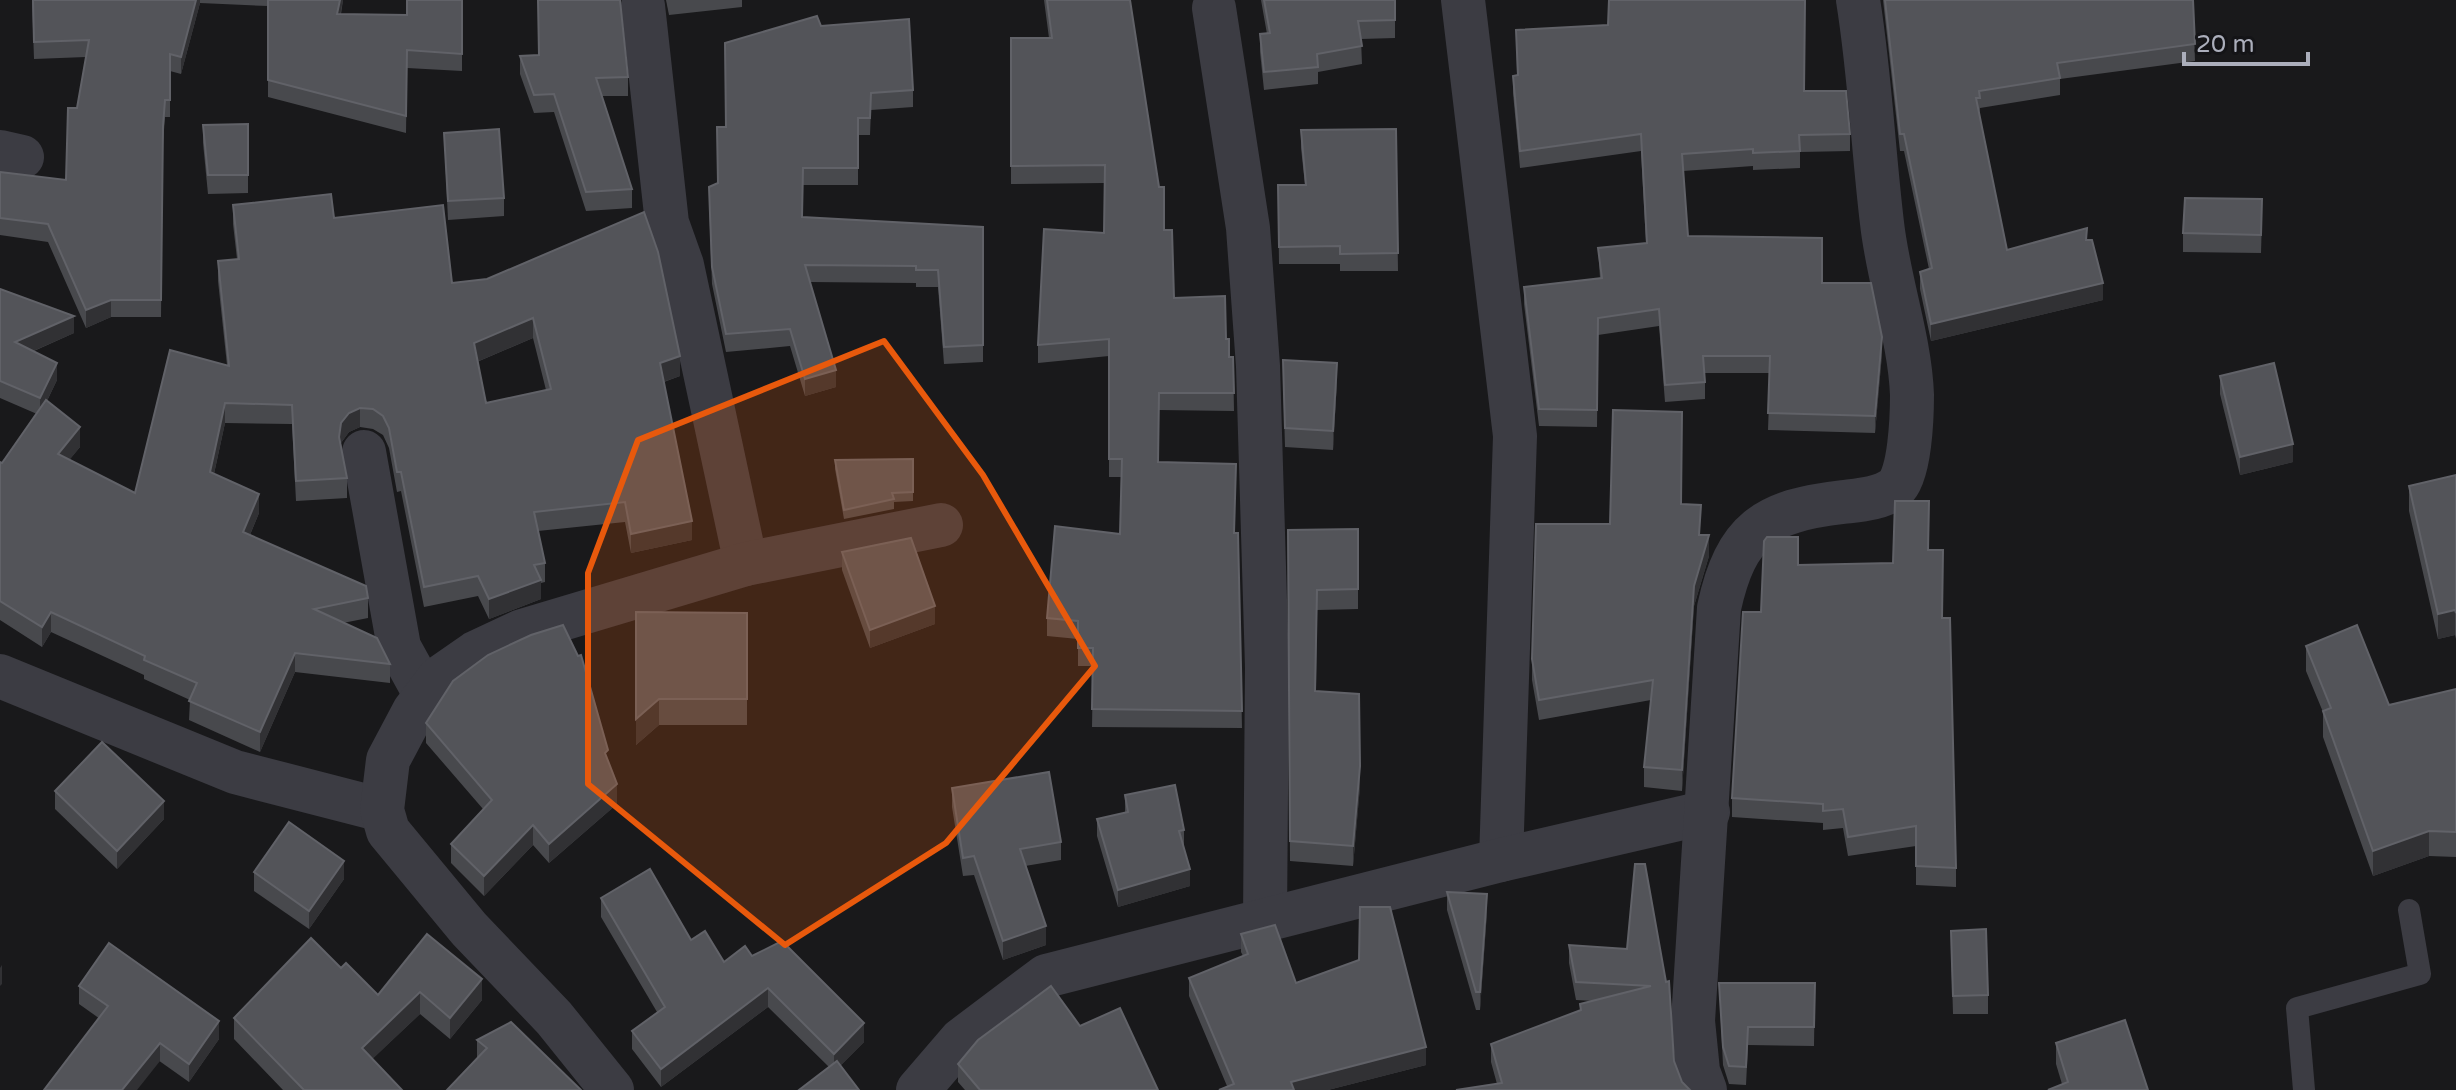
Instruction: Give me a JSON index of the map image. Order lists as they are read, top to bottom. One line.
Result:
{"scale_bar":"20 m"}
